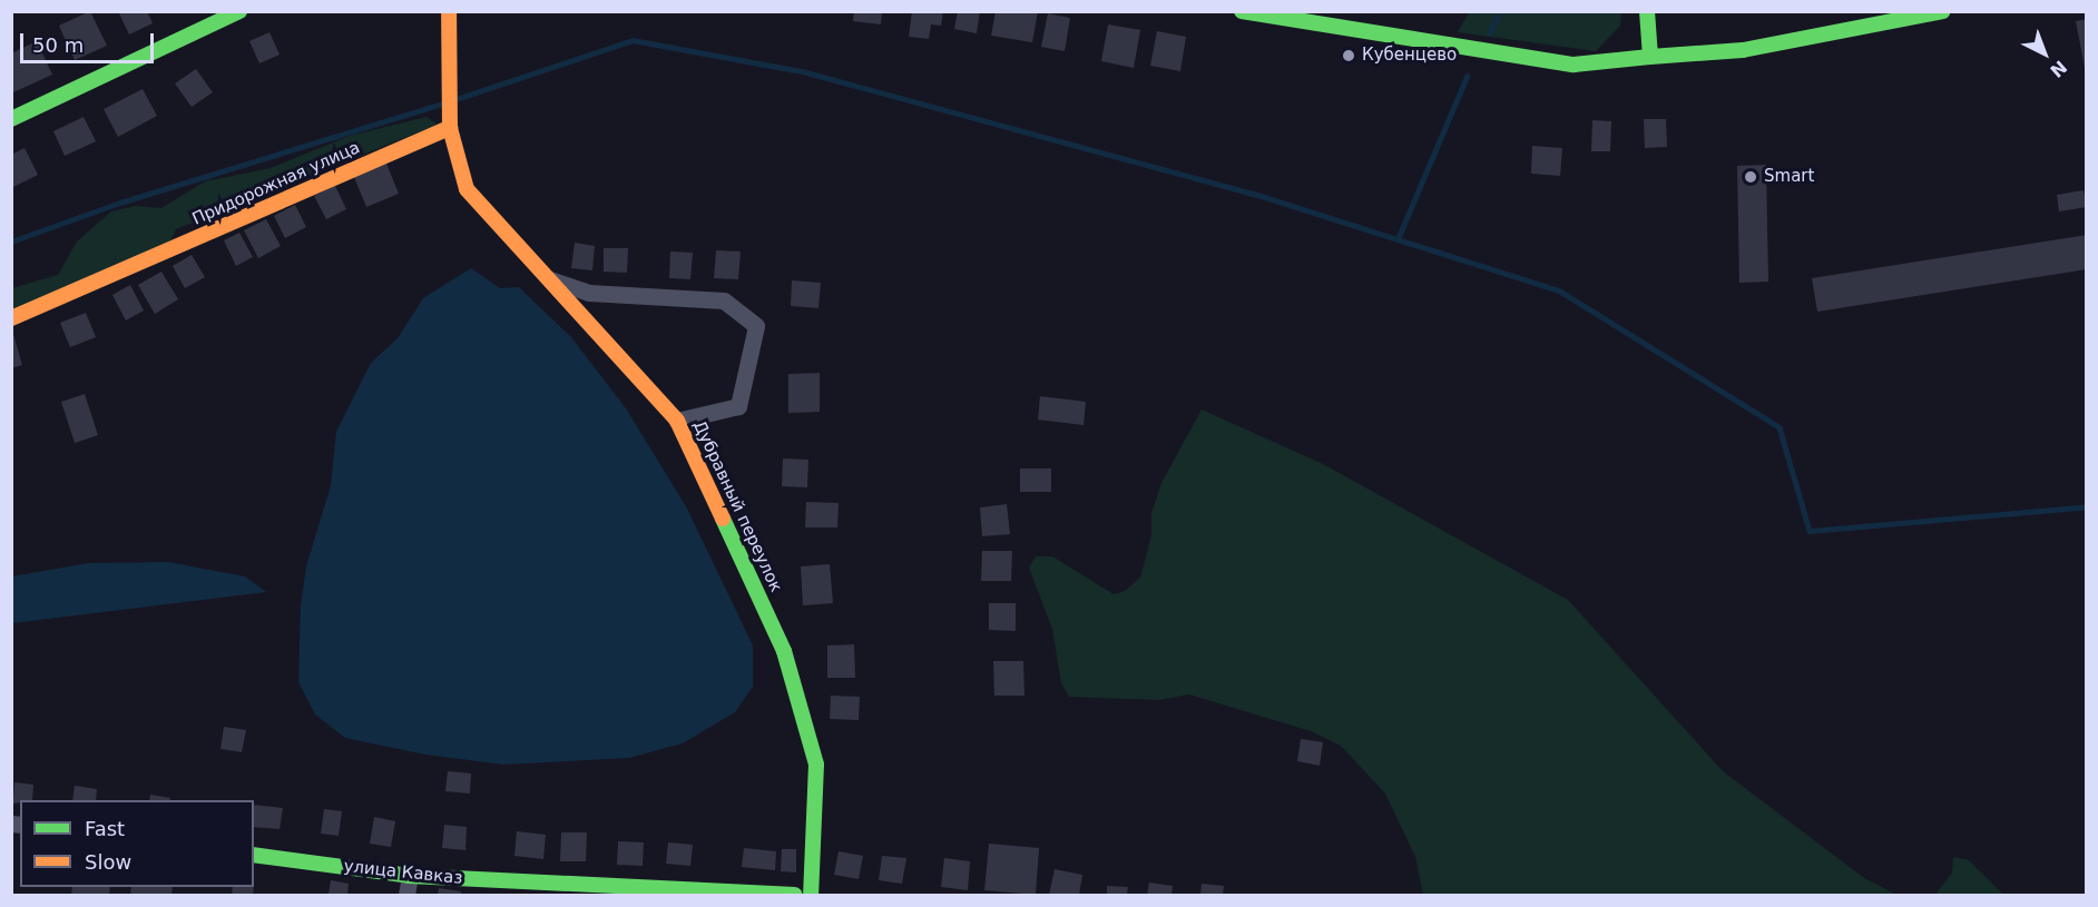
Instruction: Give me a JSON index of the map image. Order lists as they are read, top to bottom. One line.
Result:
{"streets":{"street":["Придорожная улица","Дубравный переулок","улица Кавказ"]},"crossings":[["Придорожная улица","Дубравный переулок"]],"places":["Кубенцево","Smart"],"legend":["Fast","Slow"],"scale_bar":"50 m","north":"bottom right"}
